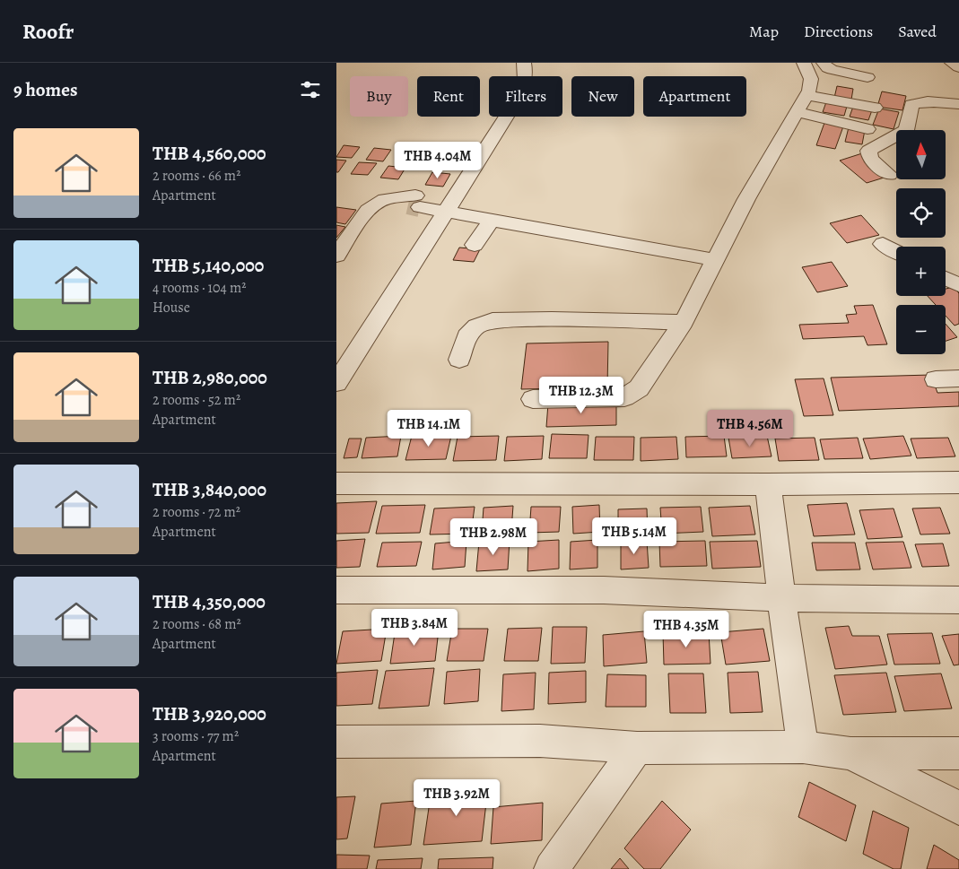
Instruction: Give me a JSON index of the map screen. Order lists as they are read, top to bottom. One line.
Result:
{"north":"top","page":{"header":"Roofr","nav":["Map","Directions","Saved"],"heading":"9 homes","chip":["Buy","Rent","Filters","New","Apartment"],"list":[{"name":"THB 4,560,000","note":"2 rooms · 66 m² · Apartment"},{"name":"THB 5,140,000","note":"4 rooms · 104 m² · House"},{"name":"THB 2,980,000","note":"2 rooms · 52 m² · Apartment"},{"name":"THB 3,840,000","note":"2 rooms · 72 m² · Apartment"},{"name":"THB 4,350,000","note":"2 rooms · 68 m² · Apartment"},{"name":"THB 3,920,000","note":"3 rooms · 77 m² · Apartment"}],"map_buttons":["+","−"],"price":["THB 4.04M","THB 12.3M","THB 14.1M","THB 4.56M","THB 5.14M","THB 2.98M","THB 3.84M","THB 4.35M","THB 3.92M"]}}
